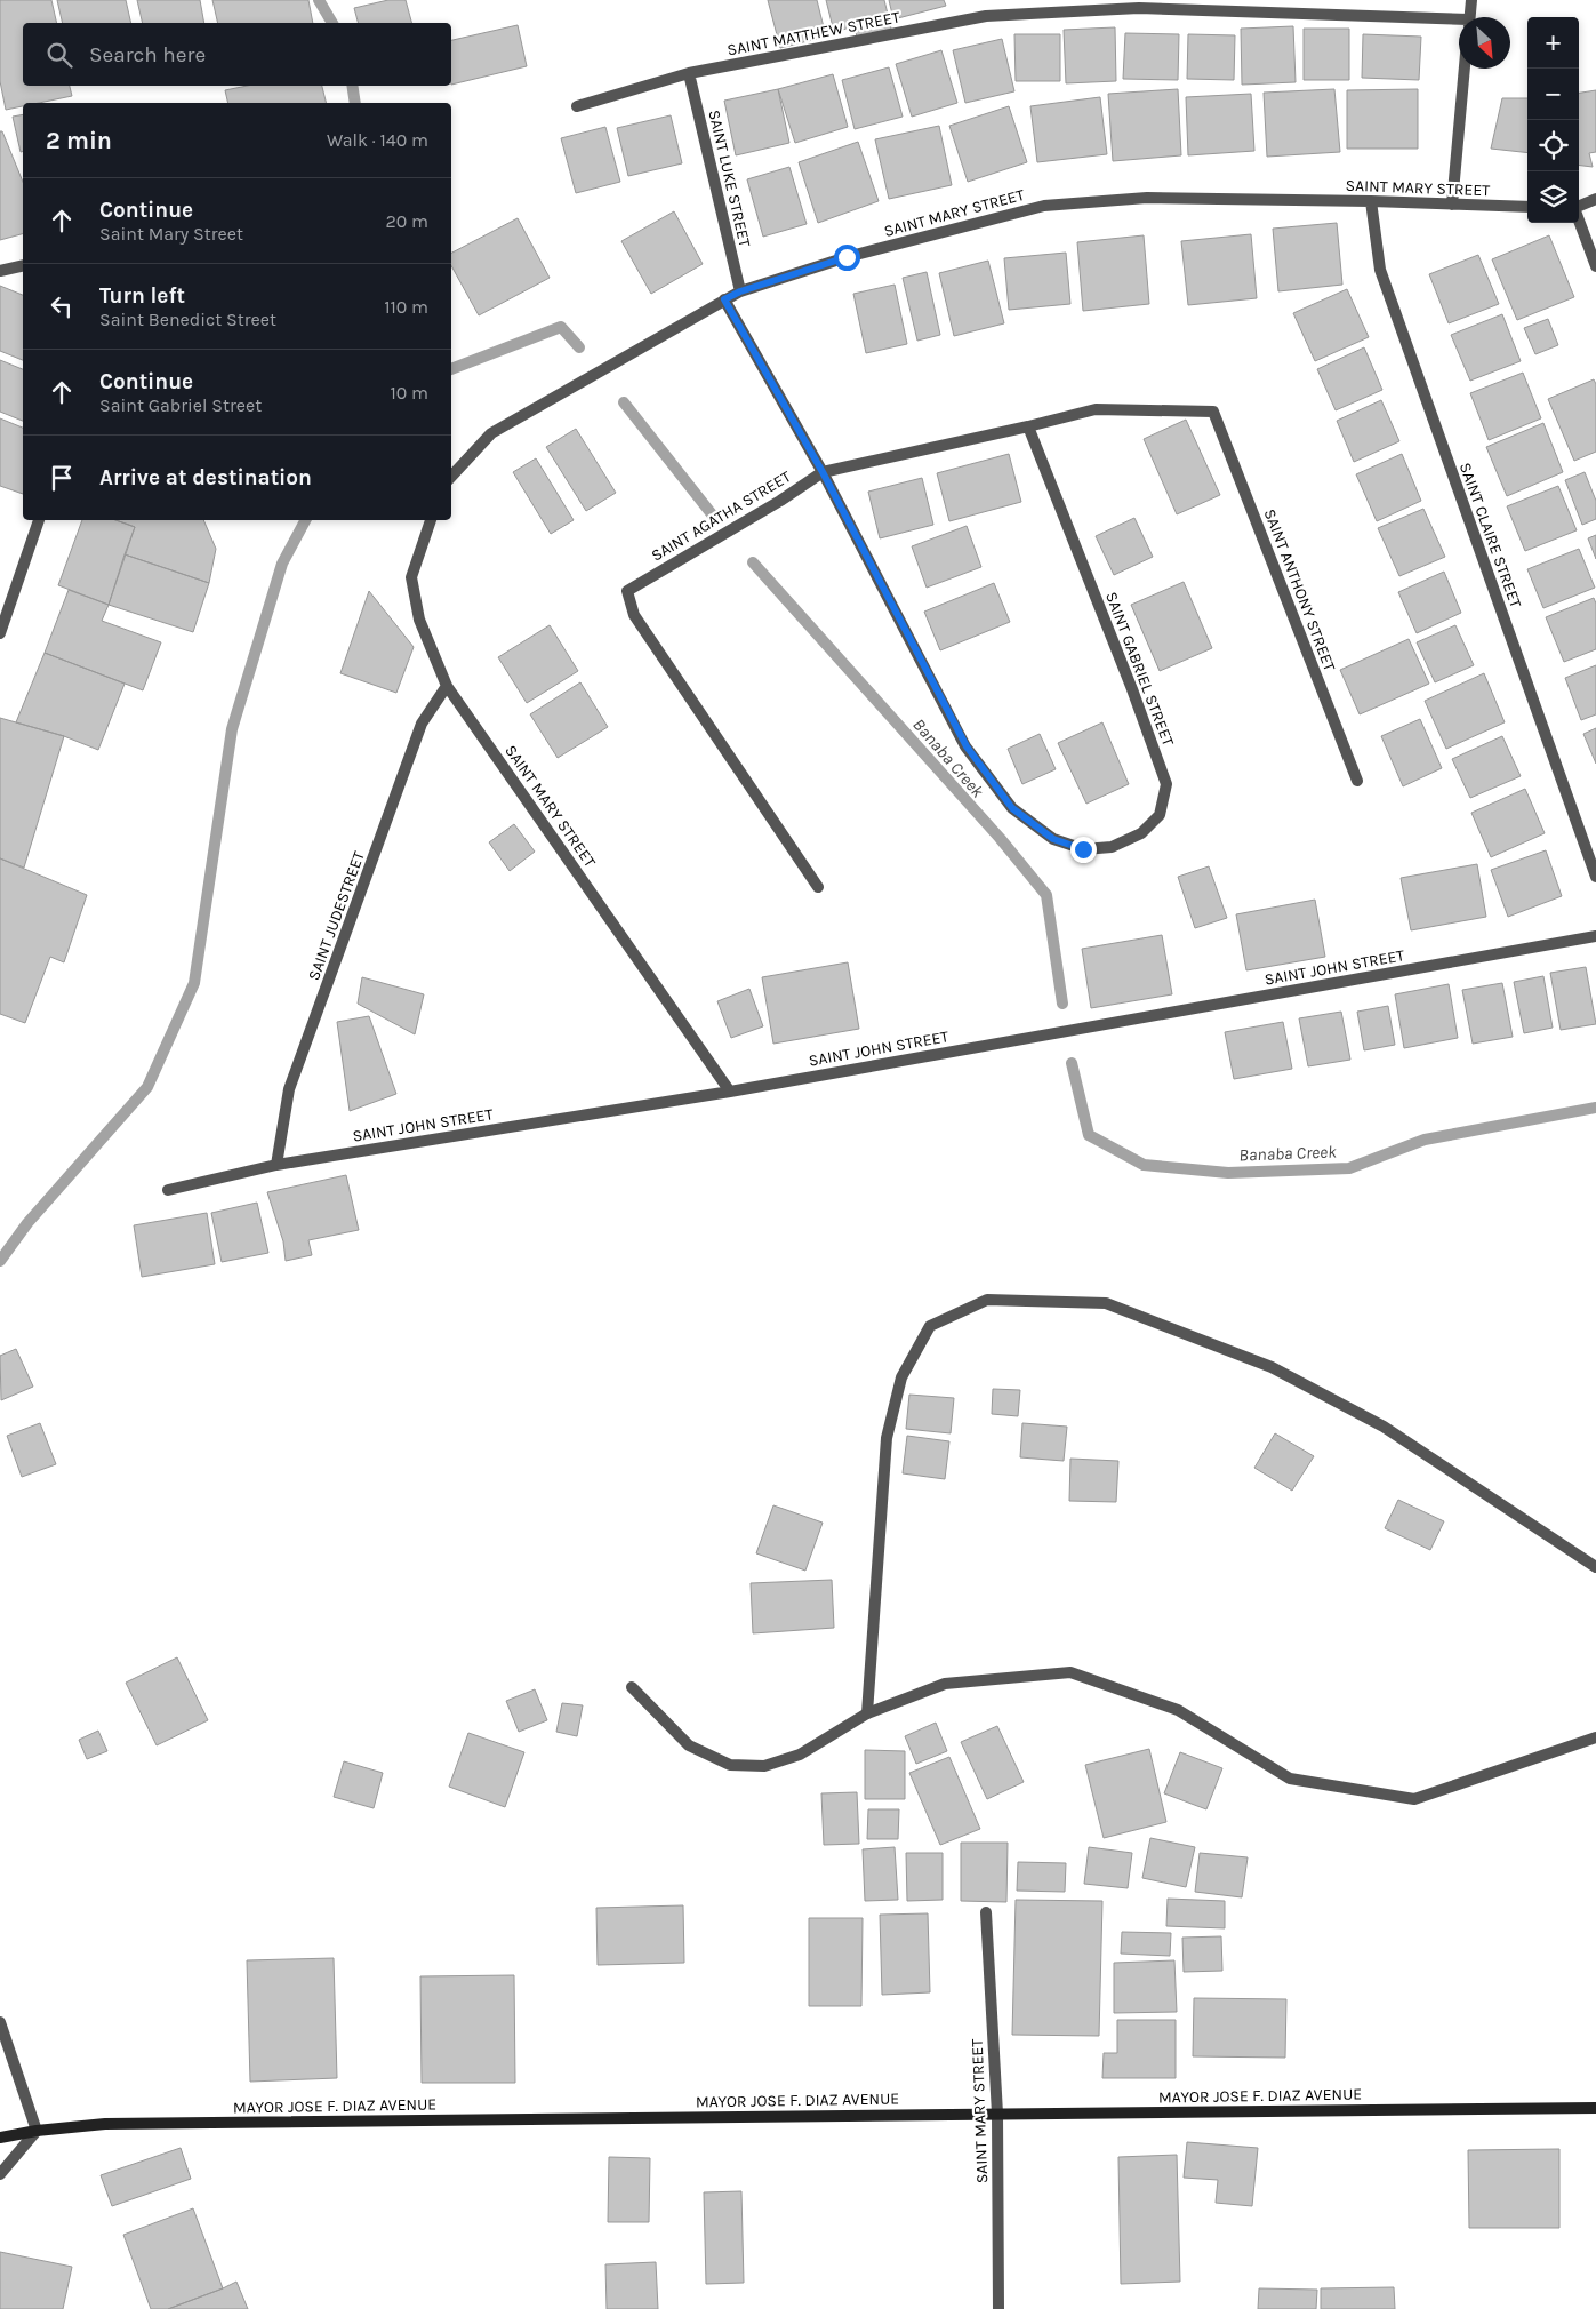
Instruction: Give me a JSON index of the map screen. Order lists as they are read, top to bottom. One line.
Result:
{"streets":{"main road":["MAYOR JOSE F. DIAZ AVENUE"],"street":["SAINT MATTHEW STREET","SAINT LUKE STREET","SAINT MARY STREET","SAINT AGATHA STREET","SAINT CLAIRE STREET","SAINT ANTHONY STREET","SAINT GABRIEL STREET","SAINT JUDESTREET","SAINT JOHN STREET"]},"crossings":[["SAINT MATTHEW STREET","SAINT LUKE STREET"],["SAINT LUKE STREET","SAINT MARY STREET"],["SAINT MARY STREET","SAINT CLAIRE STREET"],["SAINT MARY STREET","SAINT GABRIEL STREET"],["SAINT MARY STREET","SAINT JUDESTREET"],["SAINT MARY STREET","SAINT JOHN STREET"],["SAINT MARY STREET","MAYOR JOSE F. DIAZ AVENUE"],["SAINT AGATHA STREET","SAINT ANTHONY STREET"],["SAINT AGATHA STREET","SAINT GABRIEL STREET"],["SAINT JUDESTREET","SAINT JOHN STREET"]],"water":["Banaba Creek"],"north":"bottom right","page":{"map_buttons":["+","−"],"search":"Search here","heading":["2 min","Walk · 140 m"],"list":[["Continue","Saint Mary Street","20 m"],["Turn left","Saint Benedict Street","110 m"],["Continue","Saint Gabriel Street","10 m"],"Arrive at destination"]}}
